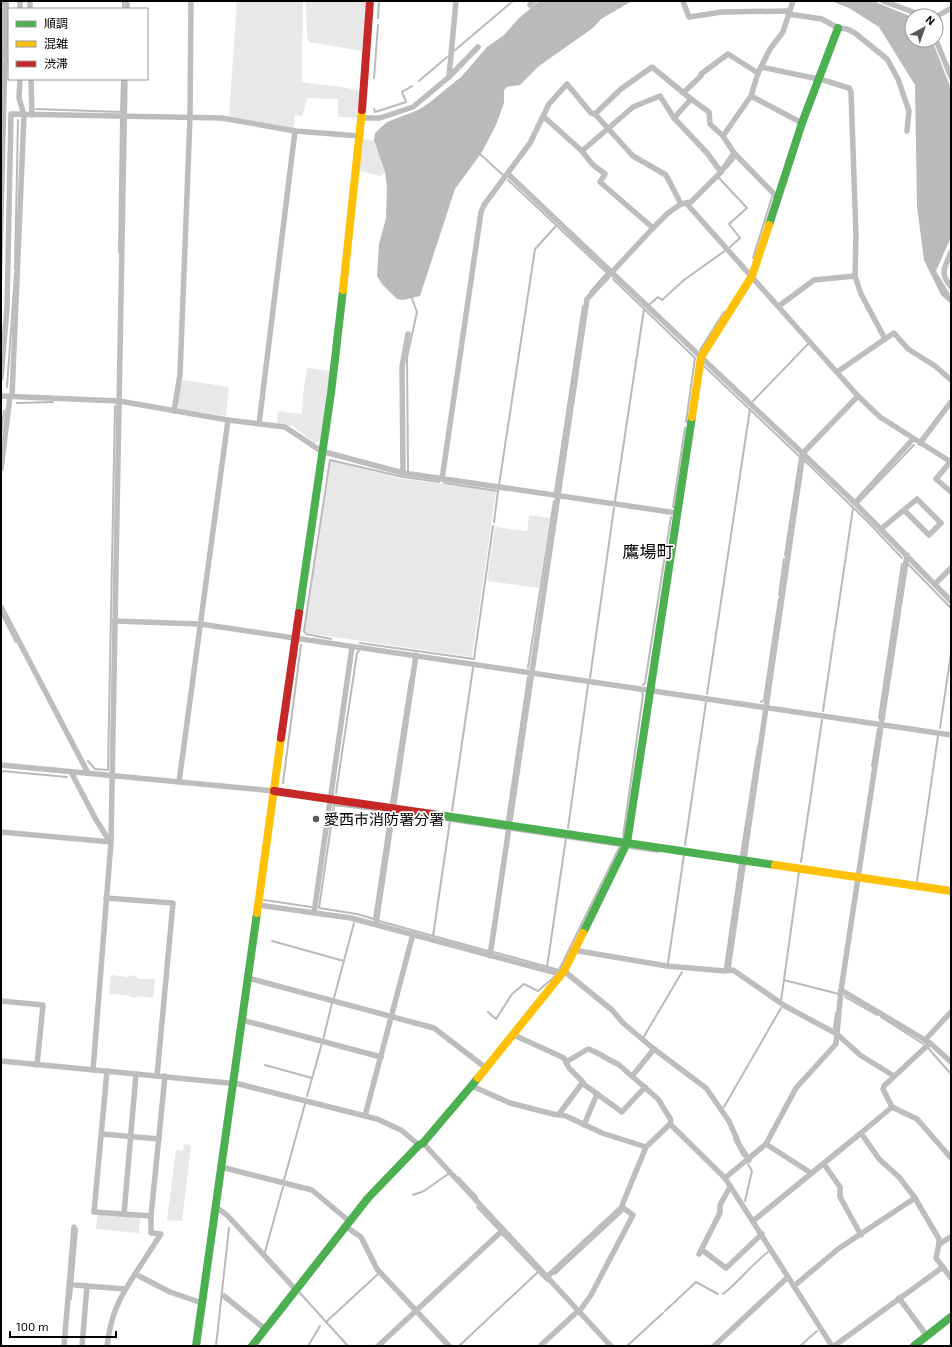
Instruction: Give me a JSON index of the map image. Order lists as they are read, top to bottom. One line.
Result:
{"districts":["鷹場町"],"places":["愛西市消防署分署"],"legend":["順調","混雑","渋滞"],"scale_bar":"100 m","north":"top right"}
